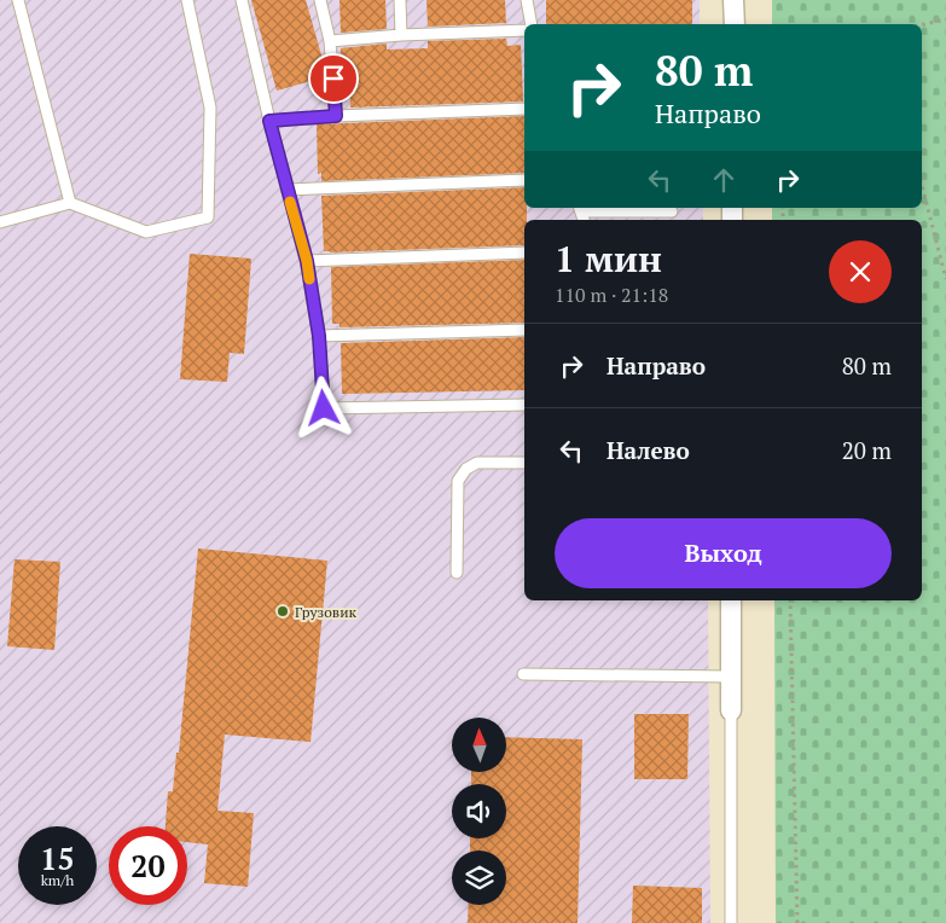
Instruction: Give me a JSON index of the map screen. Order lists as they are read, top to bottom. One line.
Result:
{"places":["Грузовик"],"north":"top","page":{"turn":["80 m","Направо"],"heading":["1 мин","110 m · 21:18"],"list":[{"name":"Направо","value":"80 m"},{"name":"Налево","value":"20 m"}],"buttons":"Выход","speed":"15 km/h","limit":"20"}}
